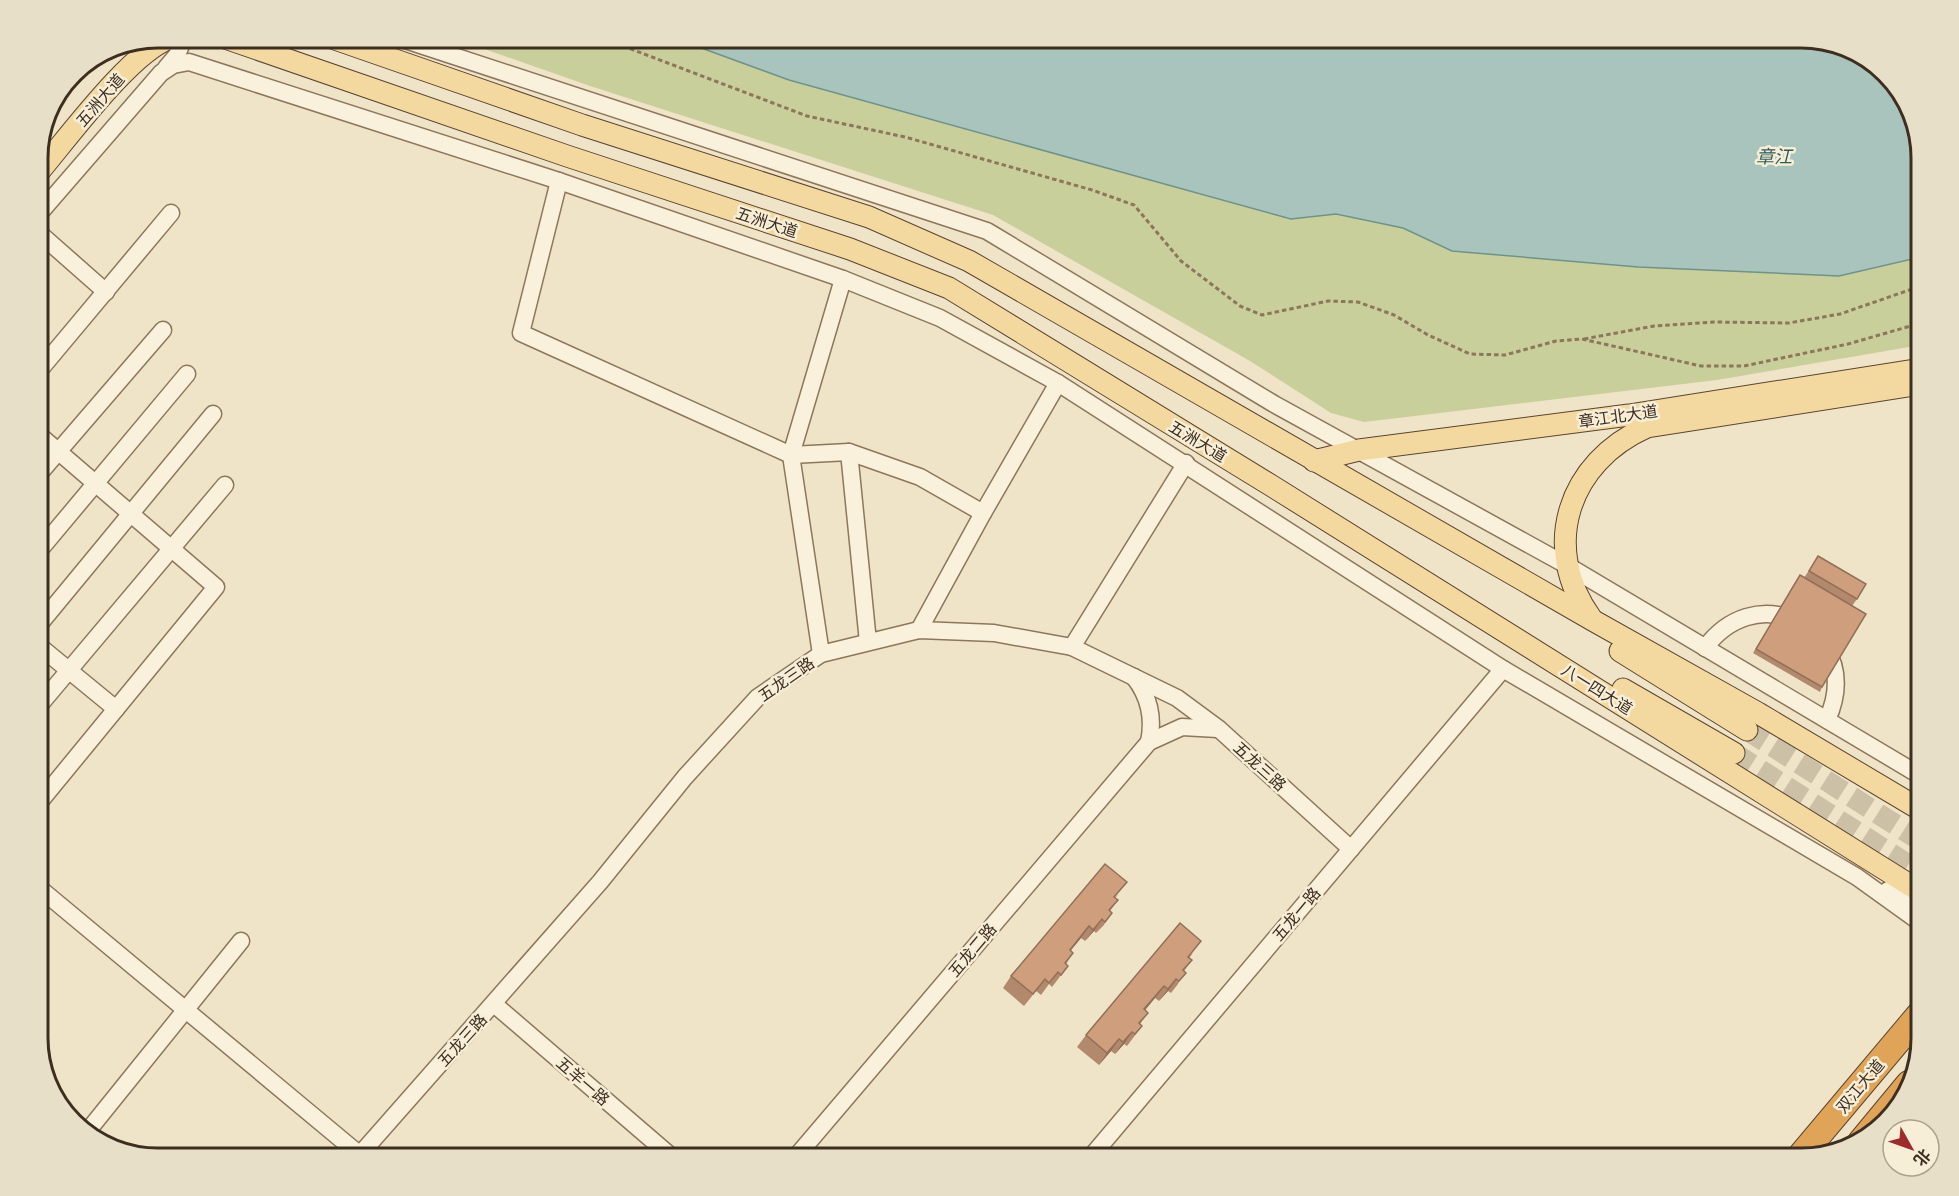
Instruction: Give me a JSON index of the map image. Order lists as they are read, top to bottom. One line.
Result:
{"streets":{"highway":["双江大道"],"main road":["五洲大道","章江北大道","八一四大道"],"street":["五龙三路","五龙一路","五龙二路","五羊一路"]},"crossings":[["五洲大道","八一四大道"],["五龙三路","五龙一路"],["五龙三路","五羊一路"]],"water":["章江"],"north":"bottom right"}
